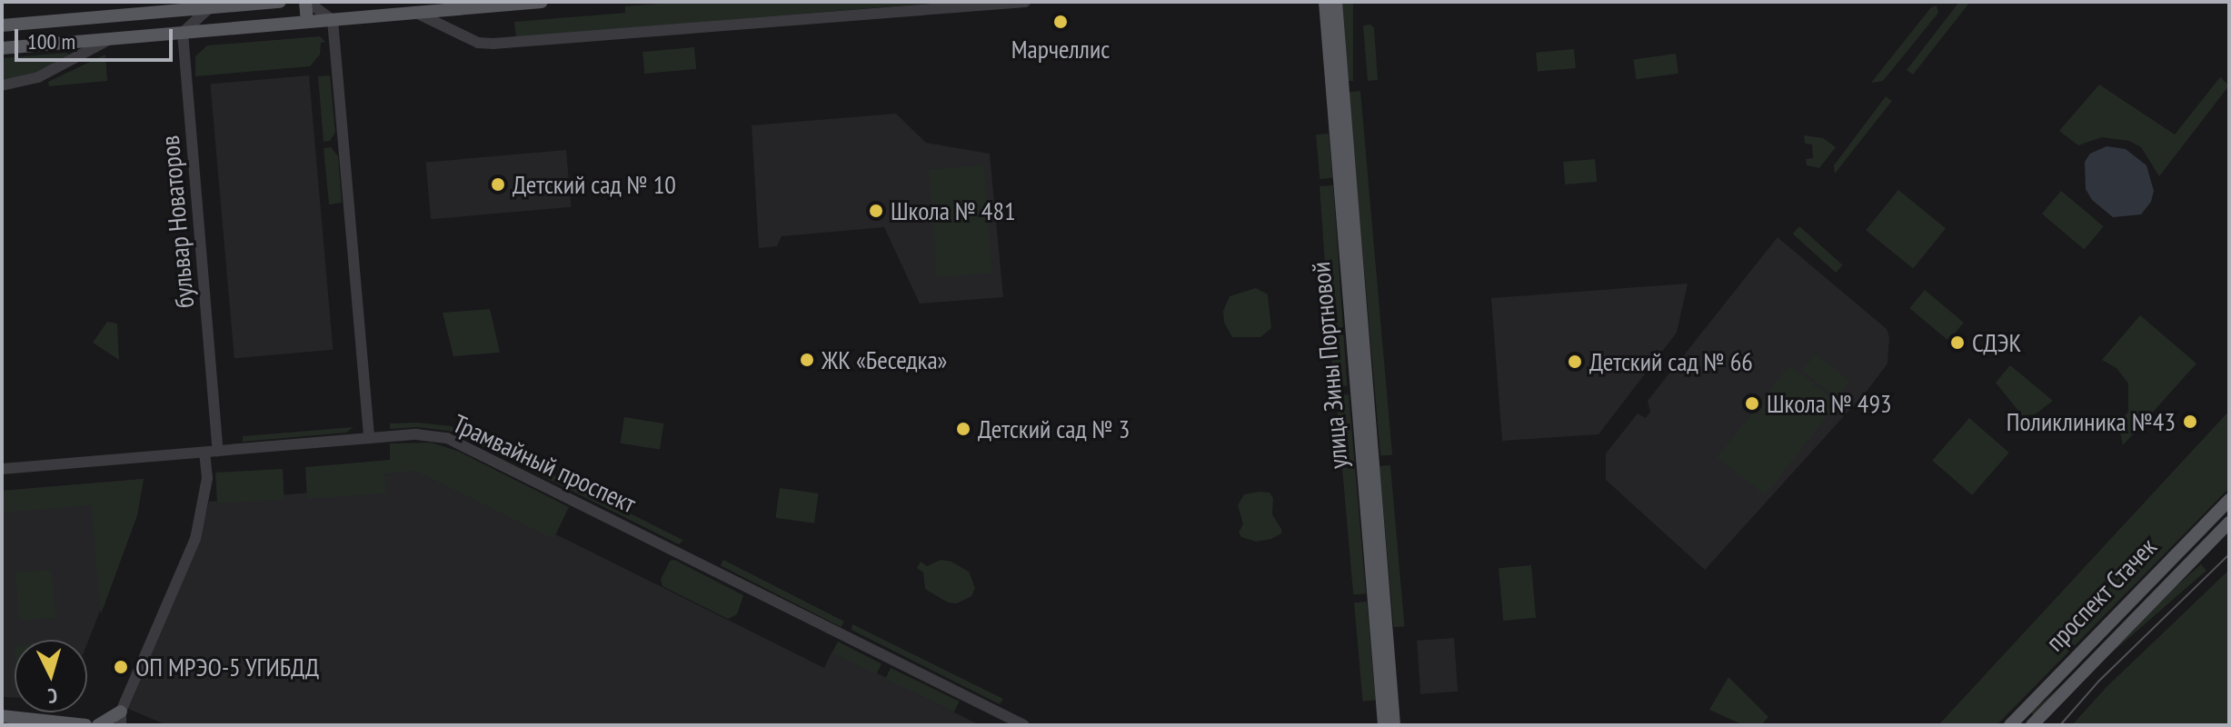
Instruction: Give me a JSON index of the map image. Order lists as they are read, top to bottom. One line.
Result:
{"streets":{"main road":["улица Зины Портновой","проспект Стачек"],"street":["бульвар Новаторов","Трамвайный проспект"]},"crossings":[["бульвар Новаторов","Трамвайный проспект"]],"places":["Марчеллис","Детский сад № 10","Школа № 481","СДЭК","ЖК «Беседка»","Детский сад № 66","Школа № 493","Поликлиника №43","Детский сад № 3","ОП МРЭО-5 УГИБДД"],"scale_bar":"100 m","north":"bottom"}
